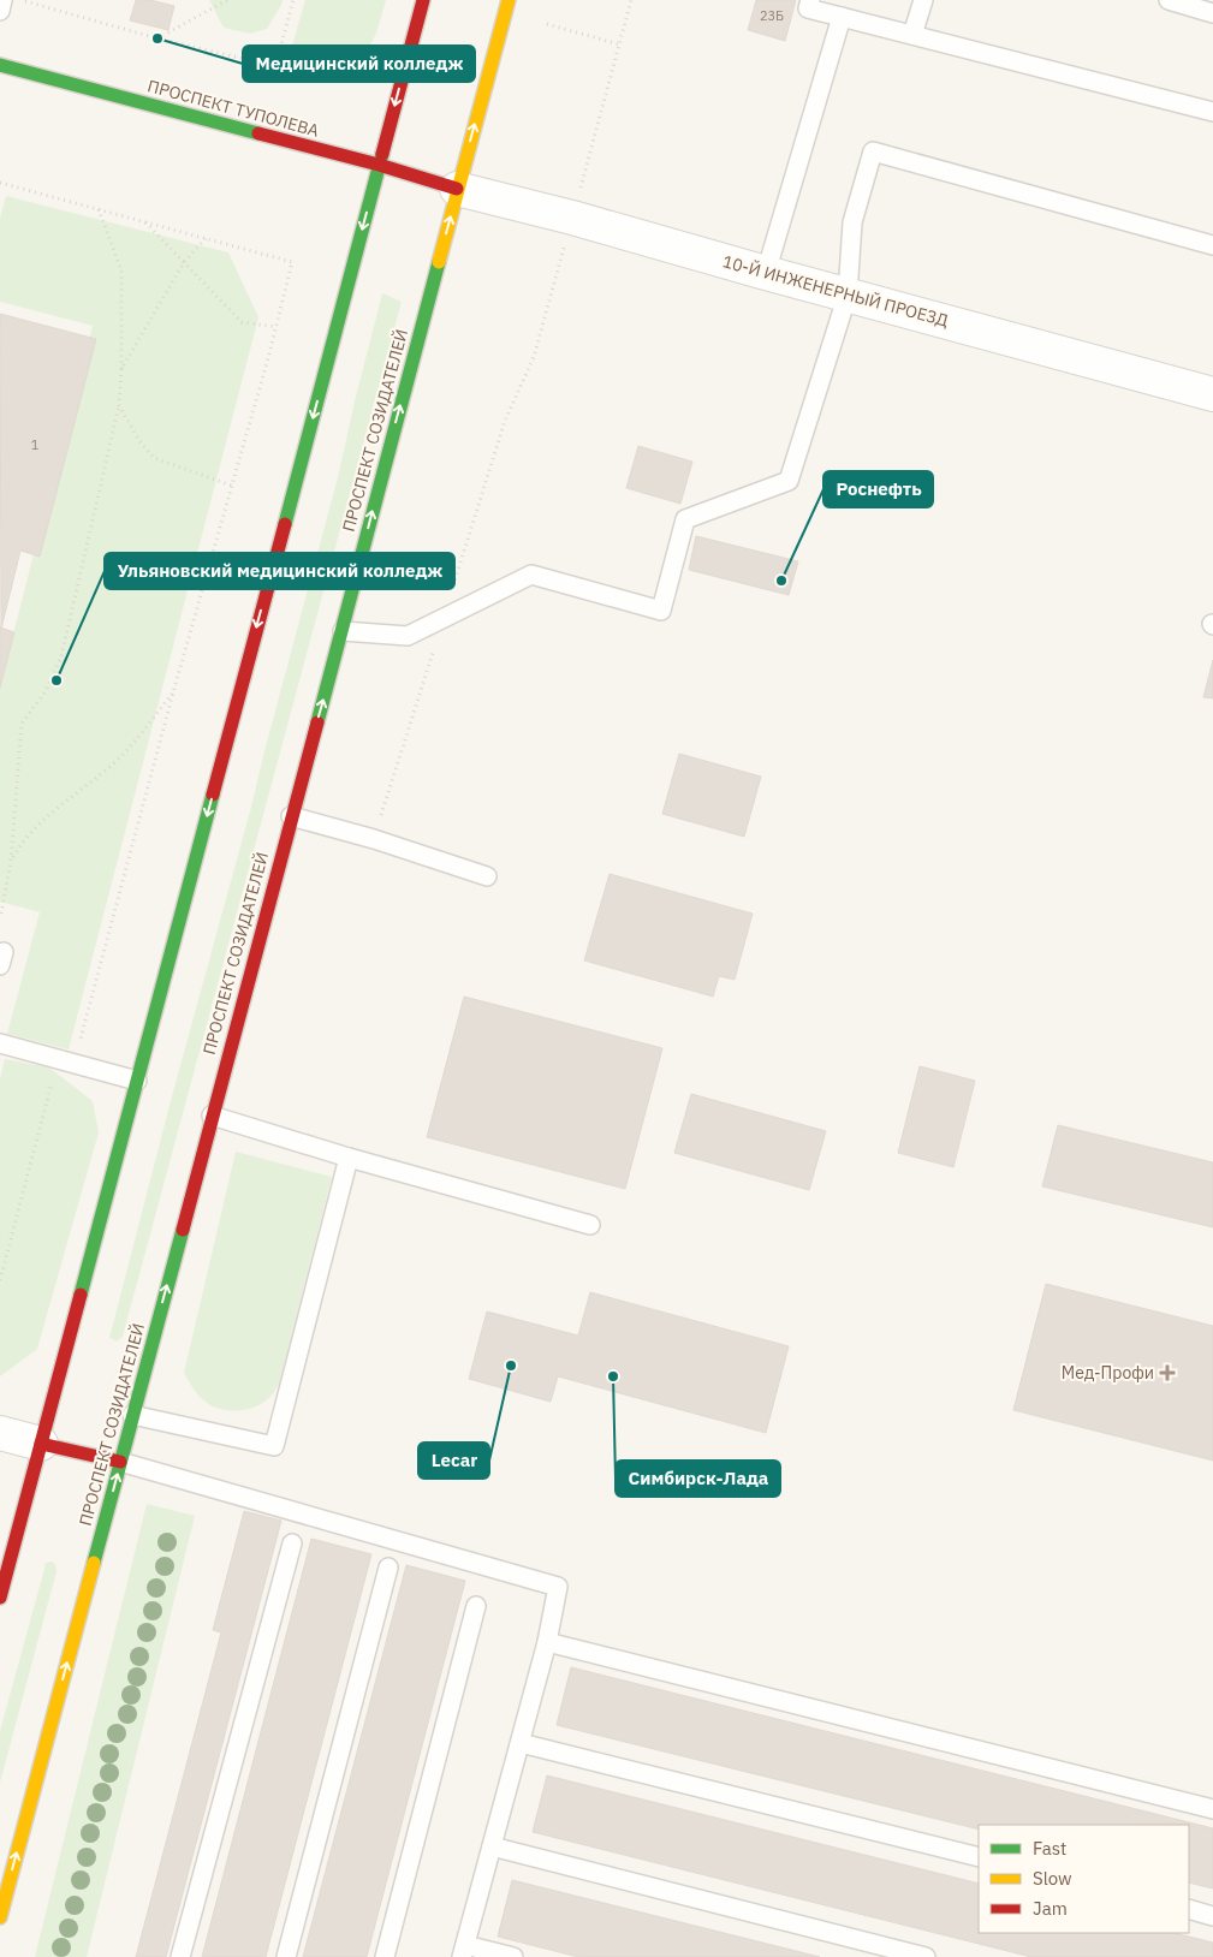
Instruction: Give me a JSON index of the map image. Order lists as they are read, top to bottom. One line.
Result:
{"streets":{"main road":["ПРОСПЕКТ ТУПОЛЕВА","ПРОСПЕКТ СОЗИДАТЕЛЕЙ"],"street":["10-Й ИНЖЕНЕРНЫЙ ПРОЕЗД"]},"crossings":[["ПРОСПЕКТ ТУПОЛЕВА","10-Й ИНЖЕНЕРНЫЙ ПРОЕЗД"],["ПРОСПЕКТ ТУПОЛЕВА","ПРОСПЕКТ СОЗИДАТЕЛЕЙ"],["10-Й ИНЖЕНЕРНЫЙ ПРОЕЗД","ПРОСПЕКТ СОЗИДАТЕЛЕЙ"]],"places":{"other":["Медицинский колледж","Роснефть","Ульяновский медицинский колледж","Lecar","Симбирск-Лада"],"health":["Мед-Профи"]},"house_numbers":["23Б","1"],"legend":["Fast","Slow","Jam"]}
